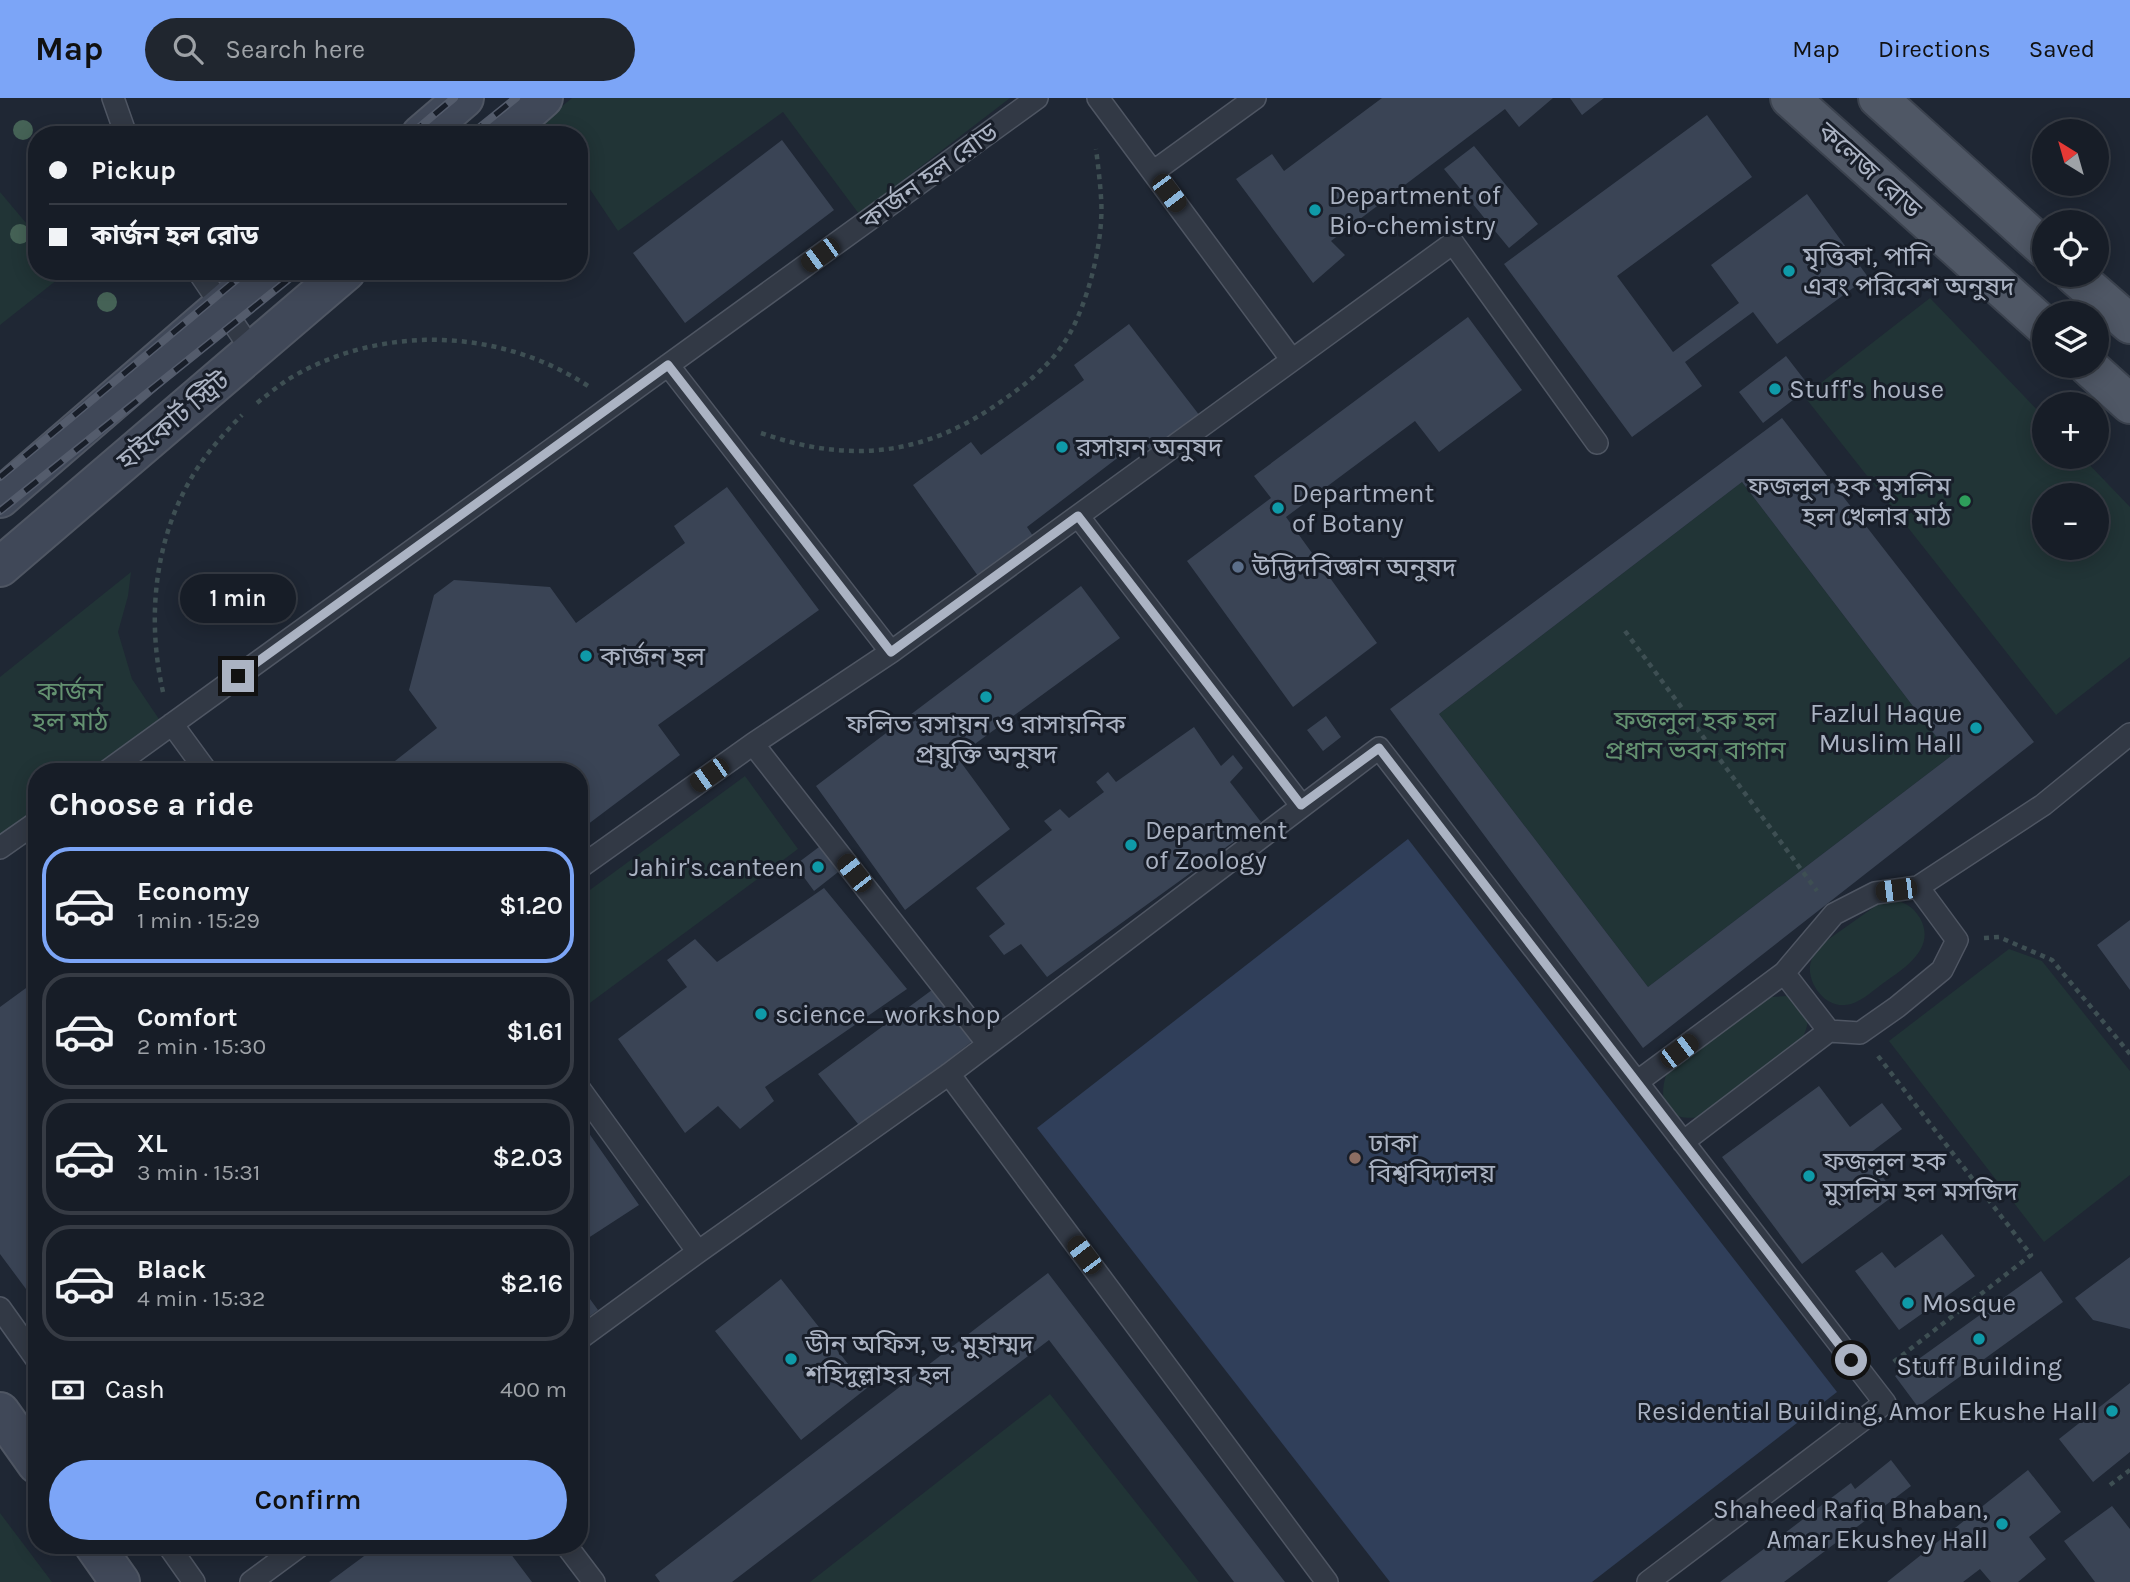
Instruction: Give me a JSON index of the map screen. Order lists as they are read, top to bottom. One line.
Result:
{"streets":{"main road":["কলেজ রোড","হাইকোর্ট স্ট্রিট"],"lane":["কার্জন হল রোড"]},"parks":["কার্জন হল মাঠ","ফজলুল হক হল প্রধান ভবন বাগান"],"places":["Department of Bio-chemistry","মৃত্তিকা, পানি এবং পরিবেশ অনুষদ","Stuff's house","রসায়ন অনুষদ","ফজলুল হক মুসলিম হল খেলার মাঠ","Department of Botany","উদ্ভিদবিজ্ঞান অনুষদ","কার্জন হল","ফলিত রসায়ন ও রাসায়নিক প্রযুক্তি অনুষদ","Fazlul Haque Muslim Hall","Department of Zoology","Jahir's.canteen","science_workshop","ঢাকা বিশ্ববিদ্যালয়","ফজলুল হক মুসলিম হল মসজিদ","Mosque","Stuff Building","ডীন অফিস, ড. মুহাম্মদ শহিদুল্লাহর হল","Residential Building, Amor Ekushe Hall","Shaheed Rafiq Bhaban, Amar Ekushey Hall"],"north":"top left","page":{"header":"Map","search":"Search here","nav":["Map","Directions","Saved"],"map_buttons":["+","−"],"banner":["Pickup","কার্জন হল রোড"],"bubble":"1 min","heading":"Choose a ride","list":[{"name":"Economy","note":"1 min · 15:29","value":"$1.20"},{"name":"Comfort","note":"2 min · 15:30","value":"$1.61"},{"name":"XL","note":"3 min · 15:31","value":"$2.03"},{"name":"Black","note":"4 min · 15:32","value":"$2.16"}],"pay":["Cash","400 m"],"buttons":"Confirm"}}
